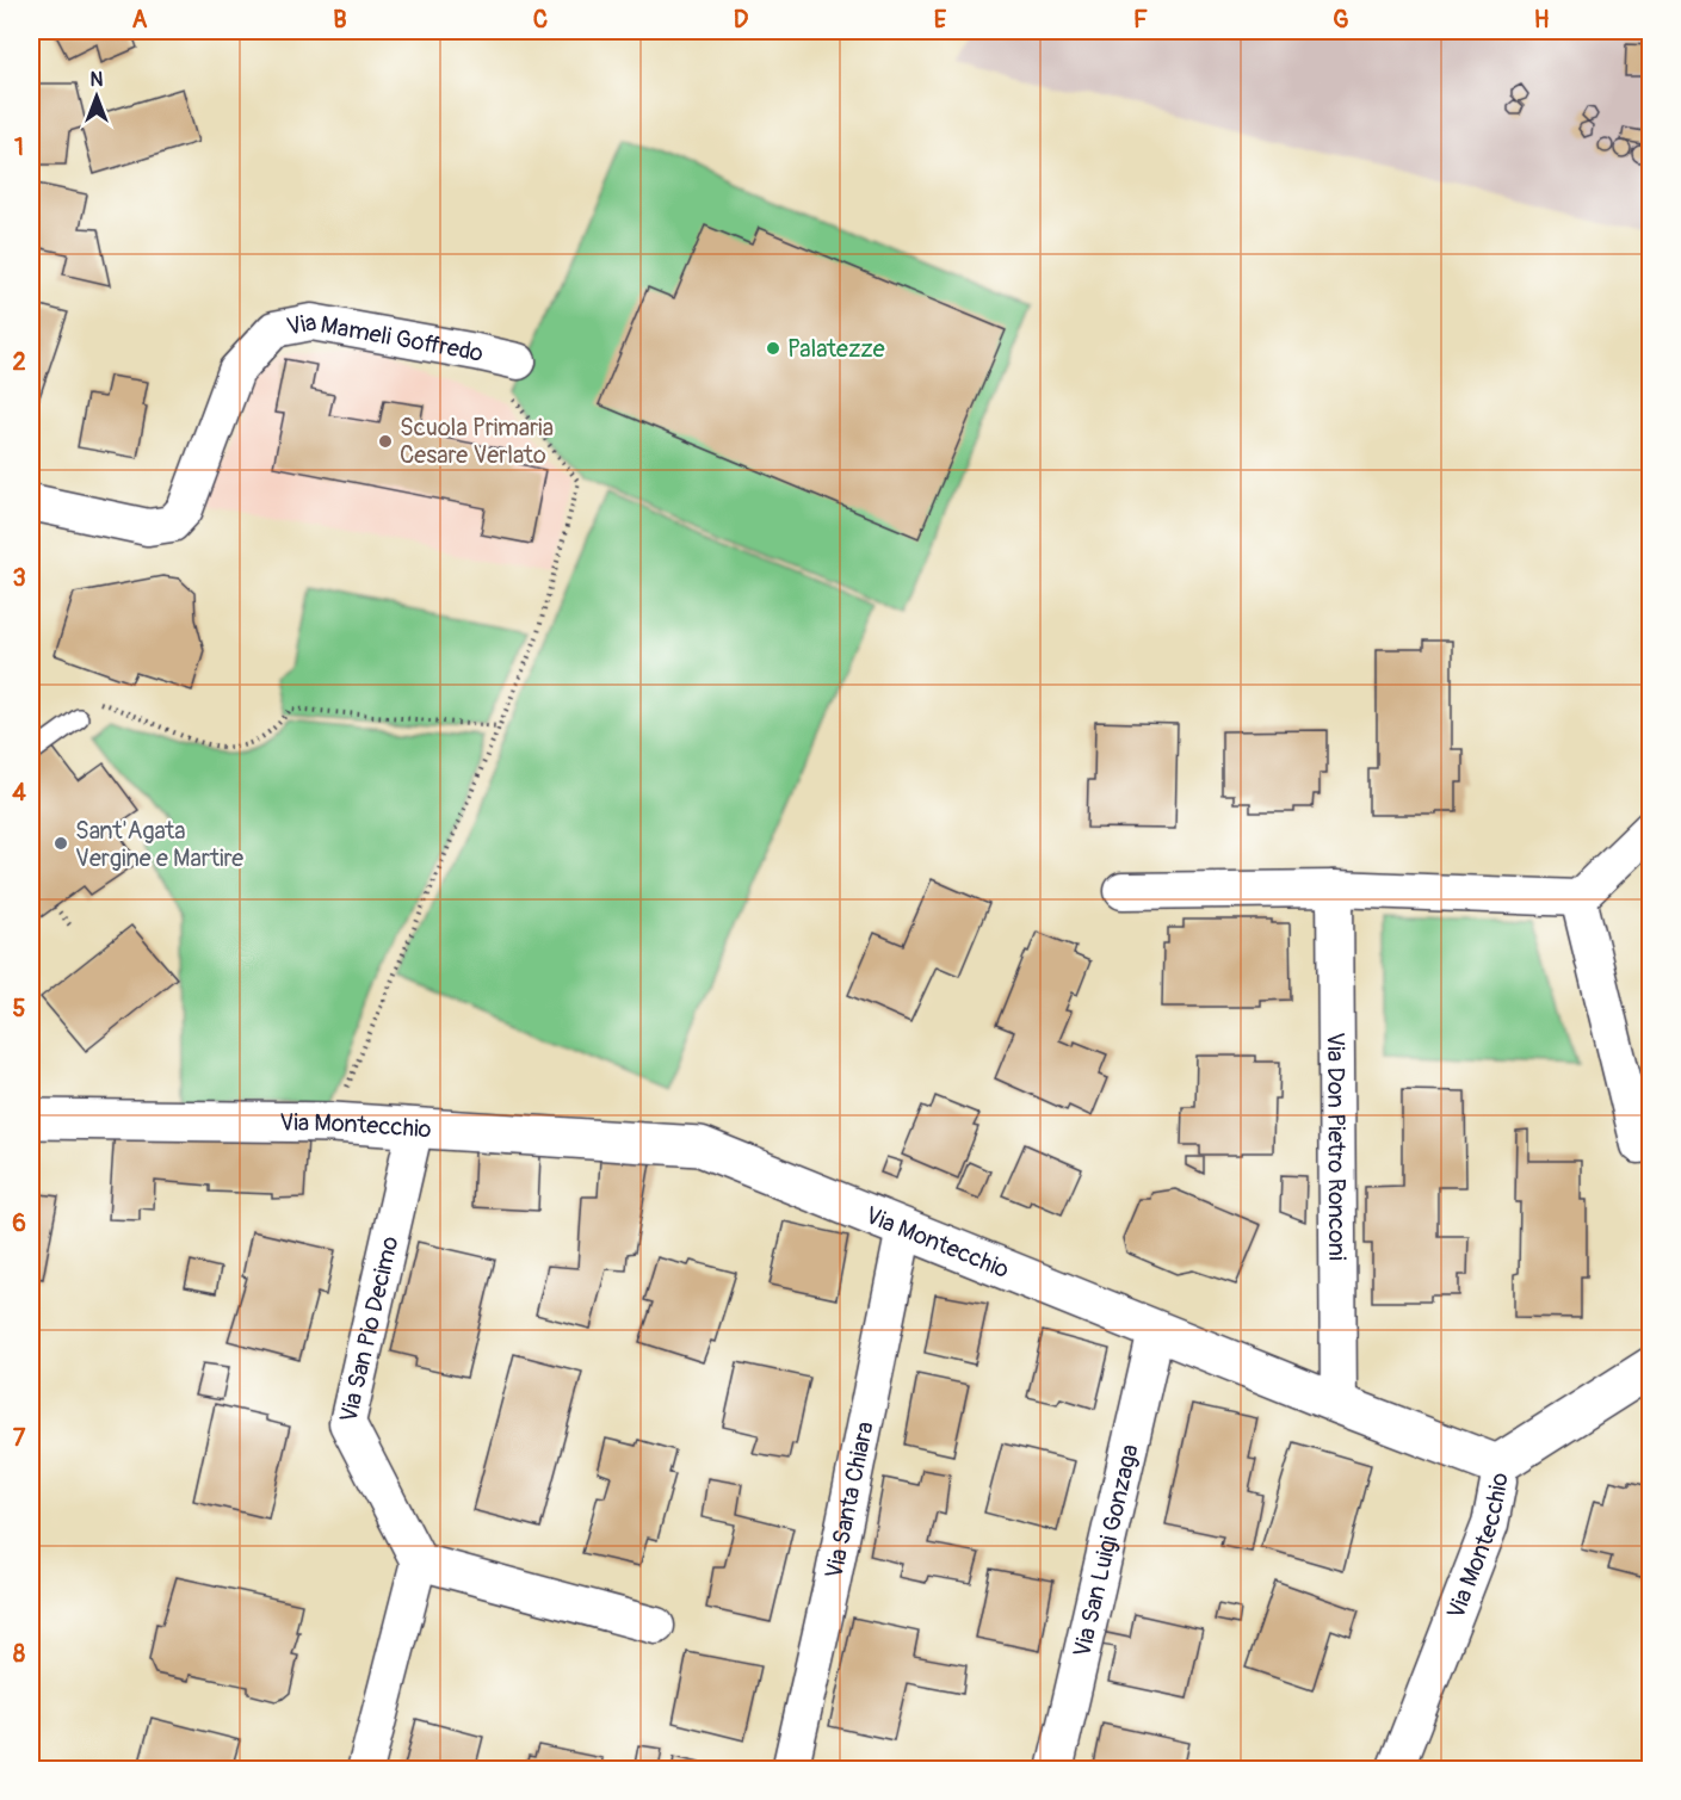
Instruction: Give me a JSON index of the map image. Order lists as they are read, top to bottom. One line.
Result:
{"streets":{"street":["Via Mameli Goffredo","Via Montecchio","Via Don Pietro Ronconi","Via San Pio Decimo","Via Santa Chiara","Via San Luigi Gonzaga"]},"crossings":[["Via Montecchio","Via Don Pietro Ronconi"],["Via Montecchio","Via San Pio Decimo"],["Via Montecchio","Via Santa Chiara"],["Via Montecchio","Via San Luigi Gonzaga"]],"places":["Palatezze","Scuola Primaria Cesare Verlato","Sant'Agata Vergine e Martire"],"north":"top","grid":{"columns":["A","B","C","D","E","F","G","H"],"rows":["1","2","3","4","5","6","7","8"]}}
